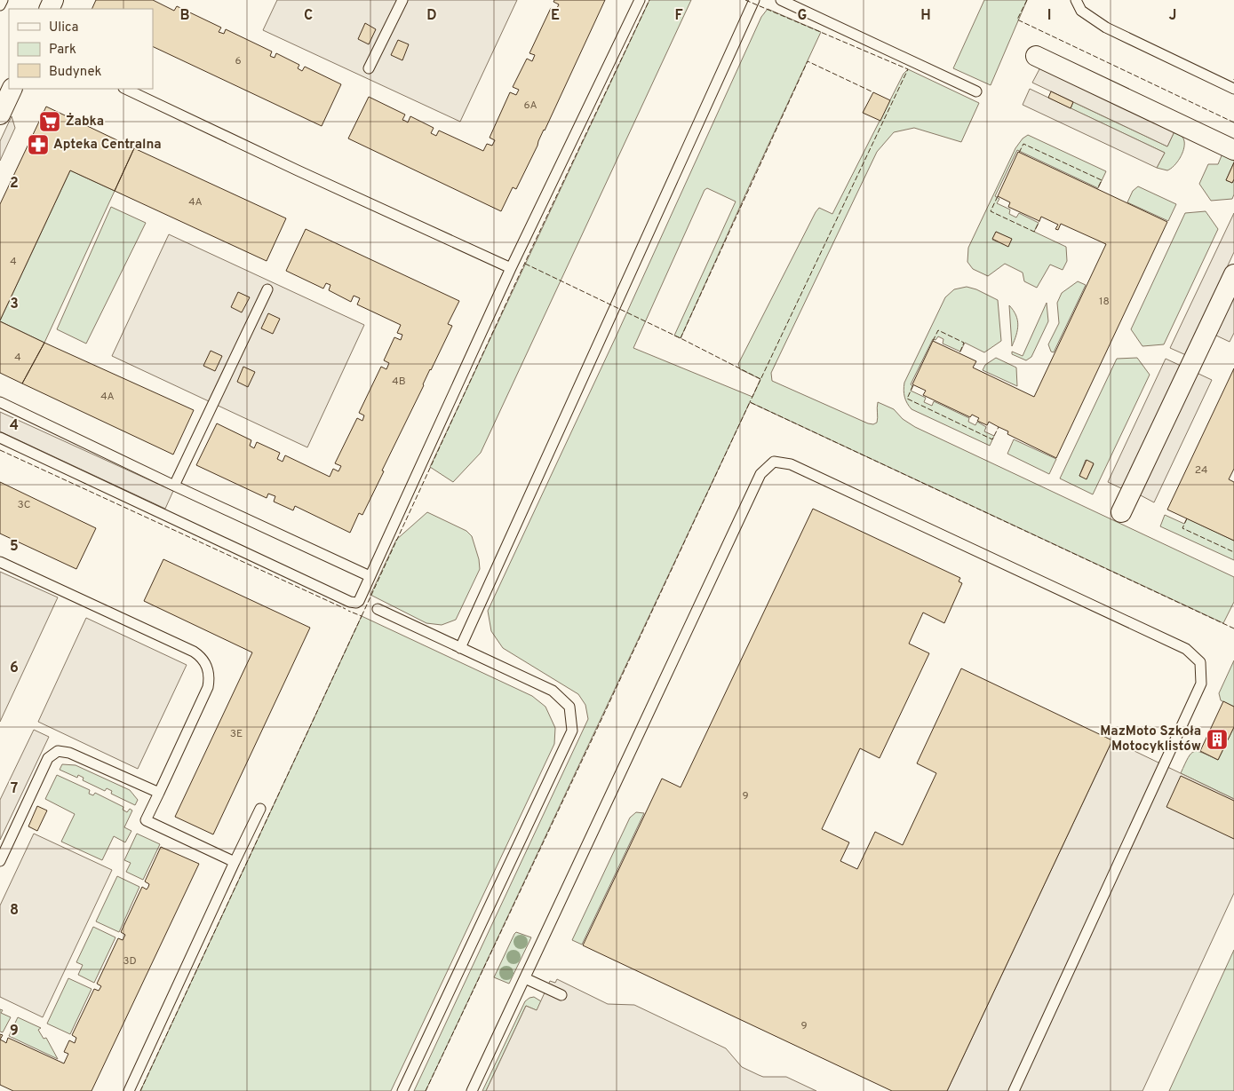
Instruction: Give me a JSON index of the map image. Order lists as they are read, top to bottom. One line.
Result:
{"places":{"supermarket":["Żabka"],"pharmacy":["Apteka Centralna"],"building":["MazMoto Szkoła Motocyklistów"]},"house_numbers":["6","6A","4A","4","18","4","4B","4A","24","3C","3E","9","3D","9"],"legend":["Ulica","Park","Budynek"],"grid":{"columns":["B","C","D","E","F","G","H","I","J"],"rows":["2","3","4","5","6","7","8","9"]}}
